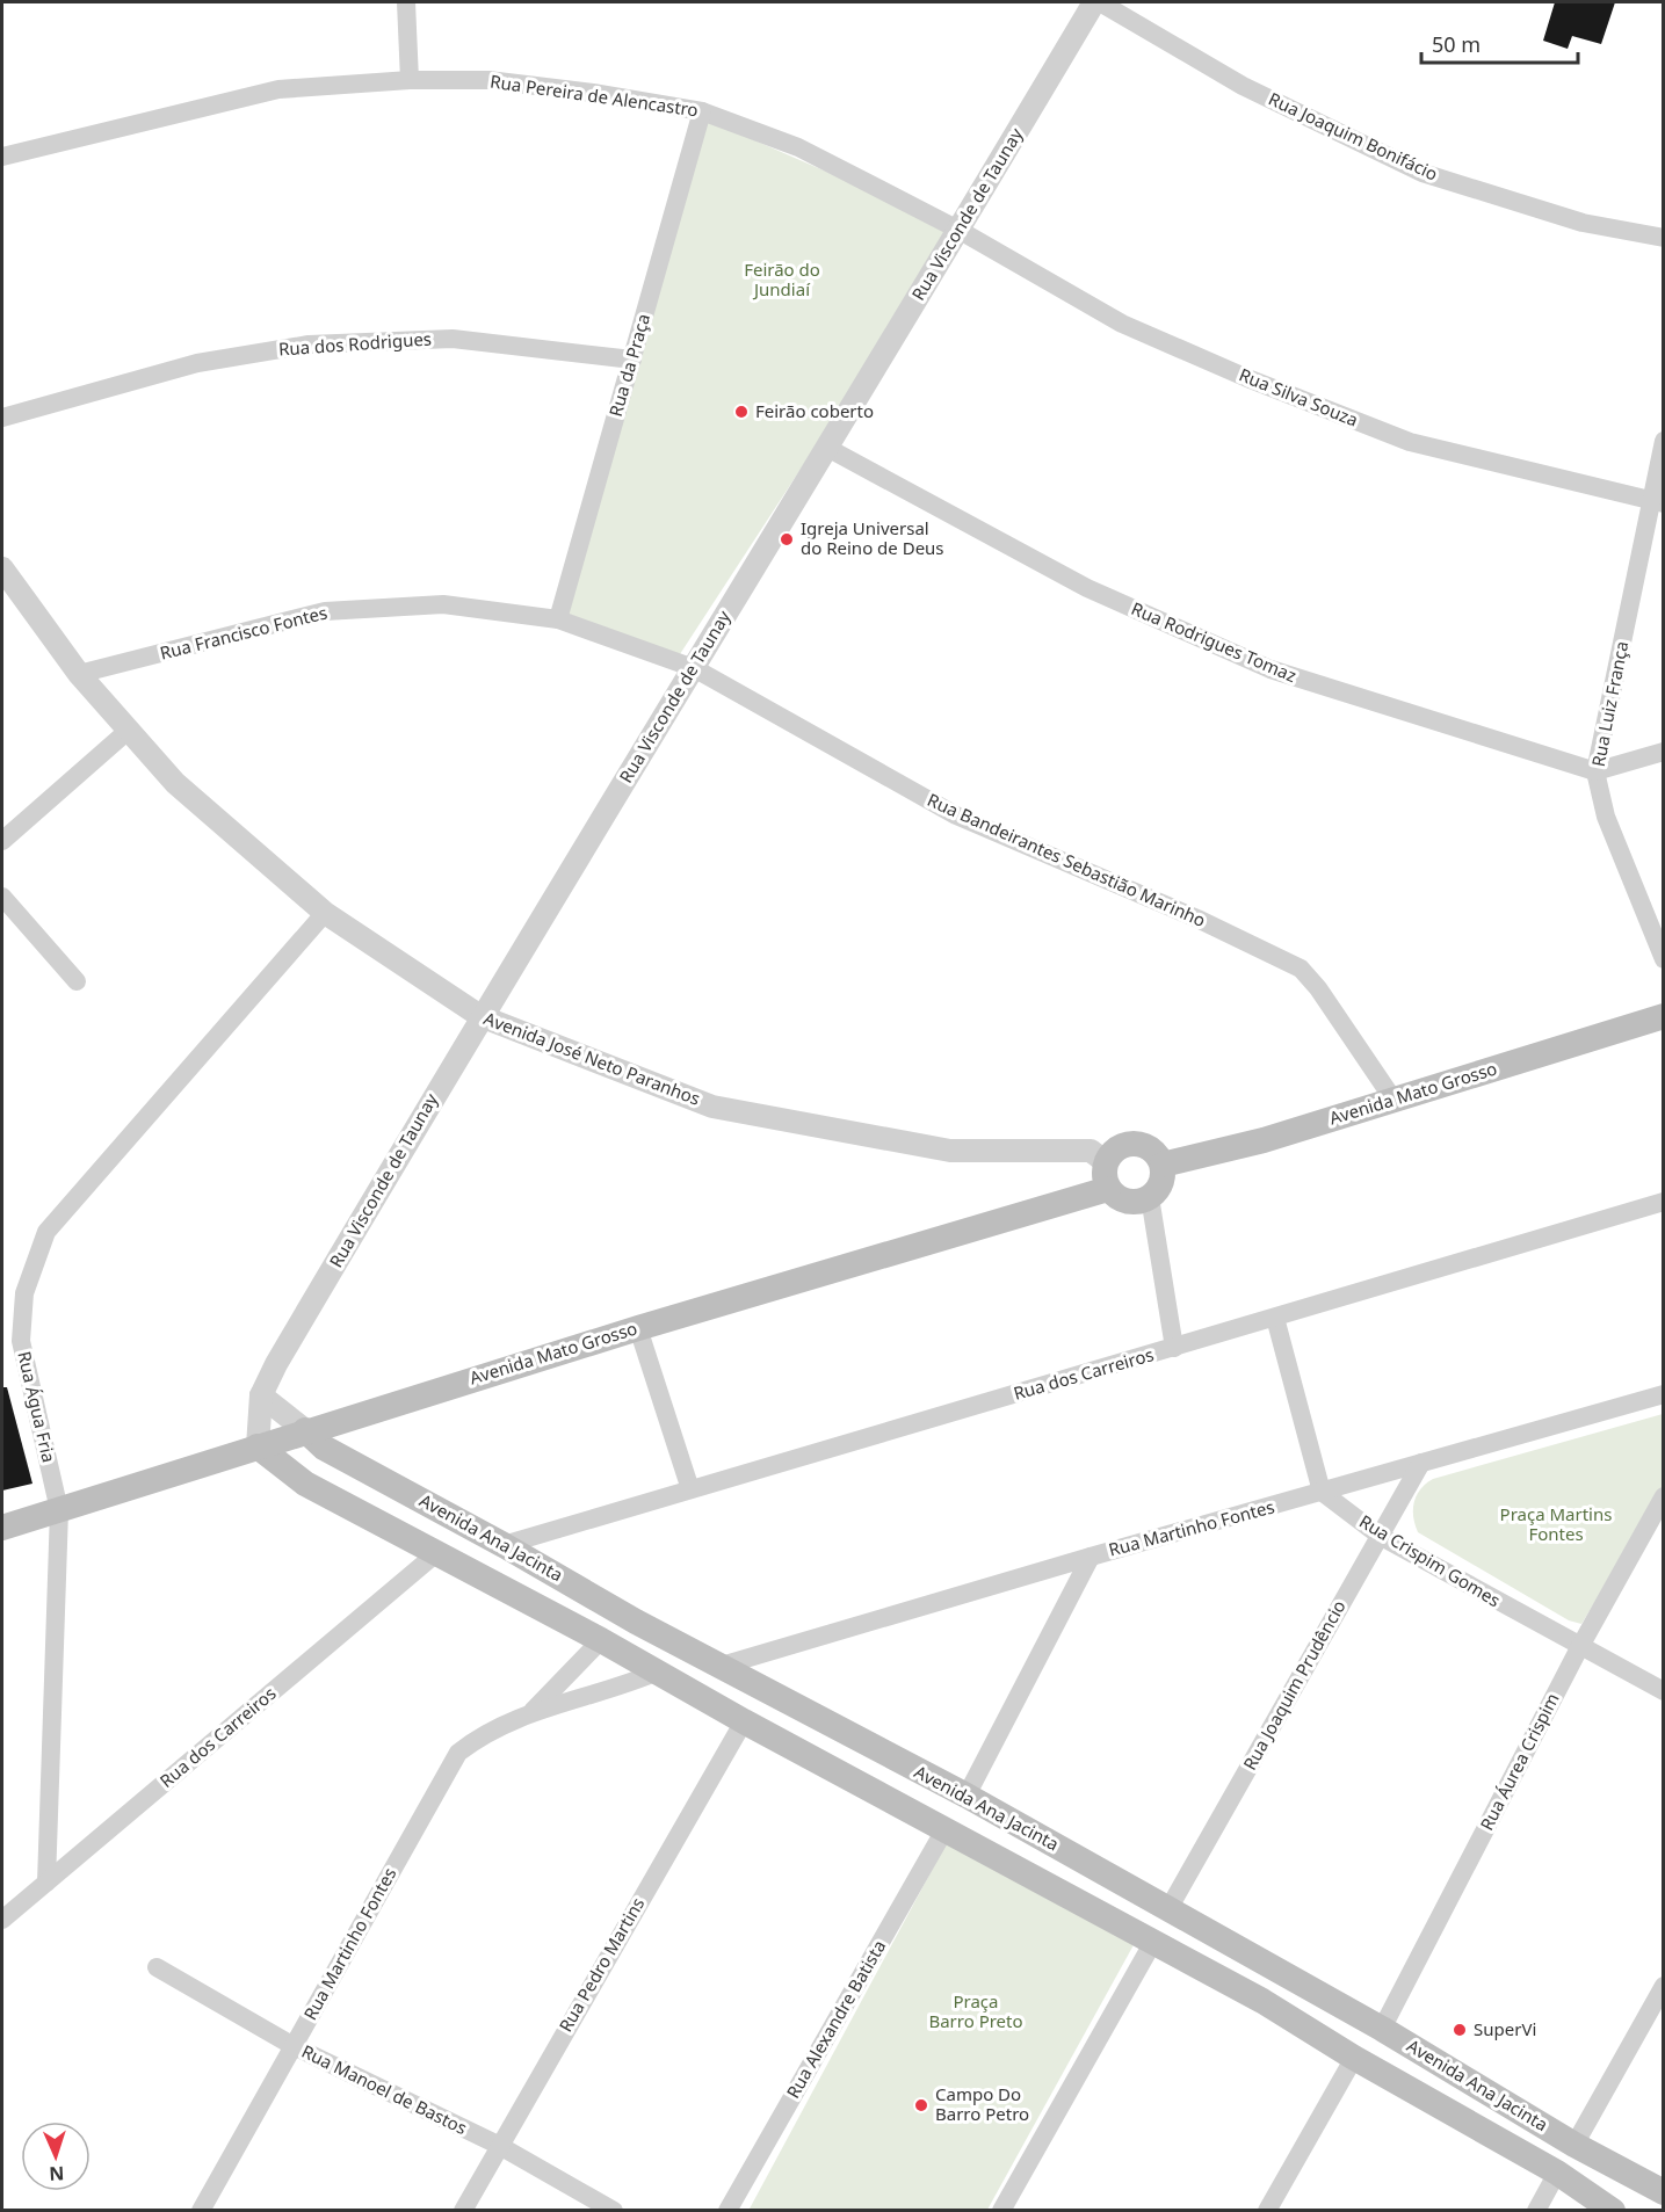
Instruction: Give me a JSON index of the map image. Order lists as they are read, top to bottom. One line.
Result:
{"streets":{"main road":["Avenida Mato Grosso","Avenida Ana Jacinta"],"street":["Rua Pereira de Alencastro","Rua Joaquim Bonifácio","Rua Visconde de Taunay","Rua dos Rodrigues","Rua da Praça","Rua Silva Souza","Rua Francisco Fontes","Rua Rodrigues Tomaz","Rua Luiz França","Rua Bandeirantes Sebastião Marinho","Avenida José Neto Paranhos","Rua dos Carreiros","Rua Água Fria","Rua Martinho Fontes","Rua Crispim Gomes","Rua Joaquim Prudêncio","Rua Áurea Crispim","Rua Pedro Martins","Rua Alexandre Batista","Rua Manoel de Bastos"]},"crossings":[["Rua Pereira de Alencastro","Rua Visconde de Taunay"],["Rua Pereira de Alencastro","Rua da Praça"],["Rua Pereira de Alencastro","Rua Silva Souza"],["Rua Visconde de Taunay","Rua Silva Souza"],["Rua Visconde de Taunay","Rua Francisco Fontes"],["Rua Visconde de Taunay","Rua Rodrigues Tomaz"],["Rua Visconde de Taunay","Rua Bandeirantes Sebastião Marinho"],["Rua Visconde de Taunay","Avenida José Neto Paranhos"],["Rua Visconde de Taunay","Avenida Mato Grosso"],["Rua Visconde de Taunay","Avenida Ana Jacinta"],["Rua dos Rodrigues","Rua da Praça"],["Rua da Praça","Rua Francisco Fontes"],["Rua Silva Souza","Rua Luiz França"],["Rua Francisco Fontes","Rua Bandeirantes Sebastião Marinho"],["Rua Francisco Fontes","Avenida José Neto Paranhos"],["Rua Rodrigues Tomaz","Rua Luiz França"],["Rua Bandeirantes Sebastião Marinho","Avenida Mato Grosso"],["Avenida José Neto Paranhos","Avenida Mato Grosso"],["Avenida José Neto Paranhos","Rua Água Fria"],["Avenida Mato Grosso","Rua Água Fria"],["Avenida Mato Grosso","Avenida Ana Jacinta"],["Rua dos Carreiros","Rua Água Fria"],["Rua dos Carreiros","Avenida Ana Jacinta"],["Rua Martinho Fontes","Avenida Ana Jacinta"],["Rua Martinho Fontes","Rua Crispim Gomes"],["Rua Martinho Fontes","Rua Joaquim Prudêncio"],["Rua Martinho Fontes","Rua Manoel de Bastos"],["Avenida Ana Jacinta","Rua Joaquim Prudêncio"],["Avenida Ana Jacinta","Rua Áurea Crispim"],["Avenida Ana Jacinta","Rua Pedro Martins"],["Avenida Ana Jacinta","Rua Alexandre Batista"],["Rua Crispim Gomes","Rua Joaquim Prudêncio"],["Rua Crispim Gomes","Rua Áurea Crispim"],["Rua Pedro Martins","Rua Manoel de Bastos"]],"parks":["Feirão do Jundiaí","Praça Martins Fontes","Praça Barro Preto"],"places":["Feirão coberto","Igreja Universal do Reino de Deus","SuperVi","Campo Do Barro Petro"],"scale_bar":"50 m","north":"bottom"}
